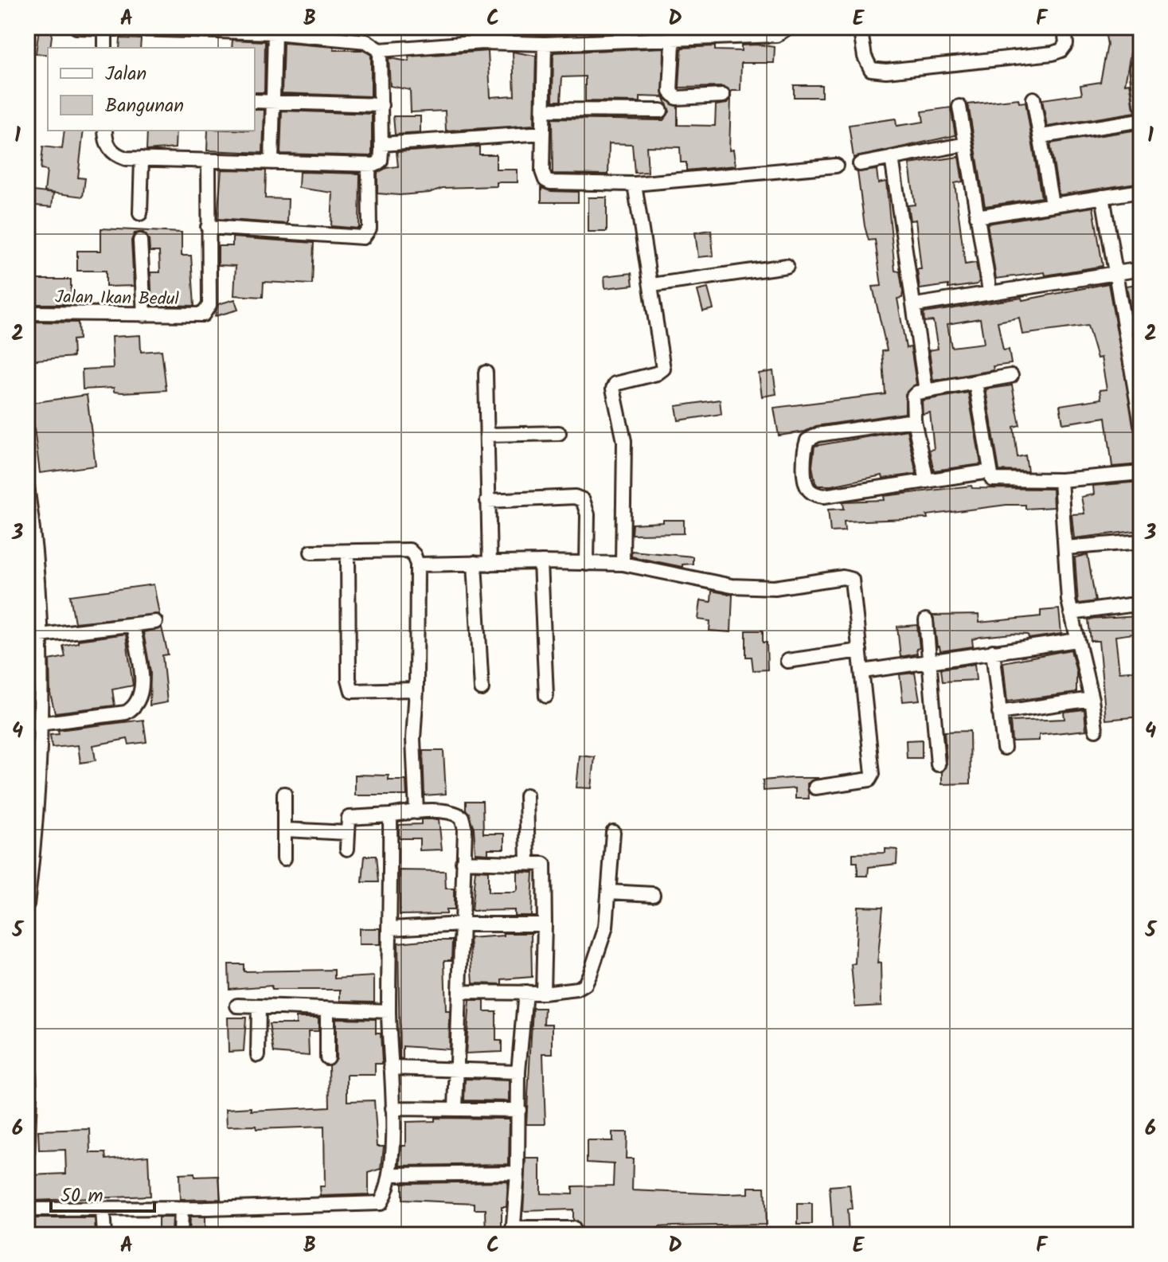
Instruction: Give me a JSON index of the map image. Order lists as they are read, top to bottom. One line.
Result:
{"streets":{"street":["Jalan Ikan Bedul"]},"legend":["Jalan","Bangunan"],"scale_bar":"50 m","grid":{"columns":["A","B","C","D","E","F"],"rows":["1","2","3","4","5","6"]}}
